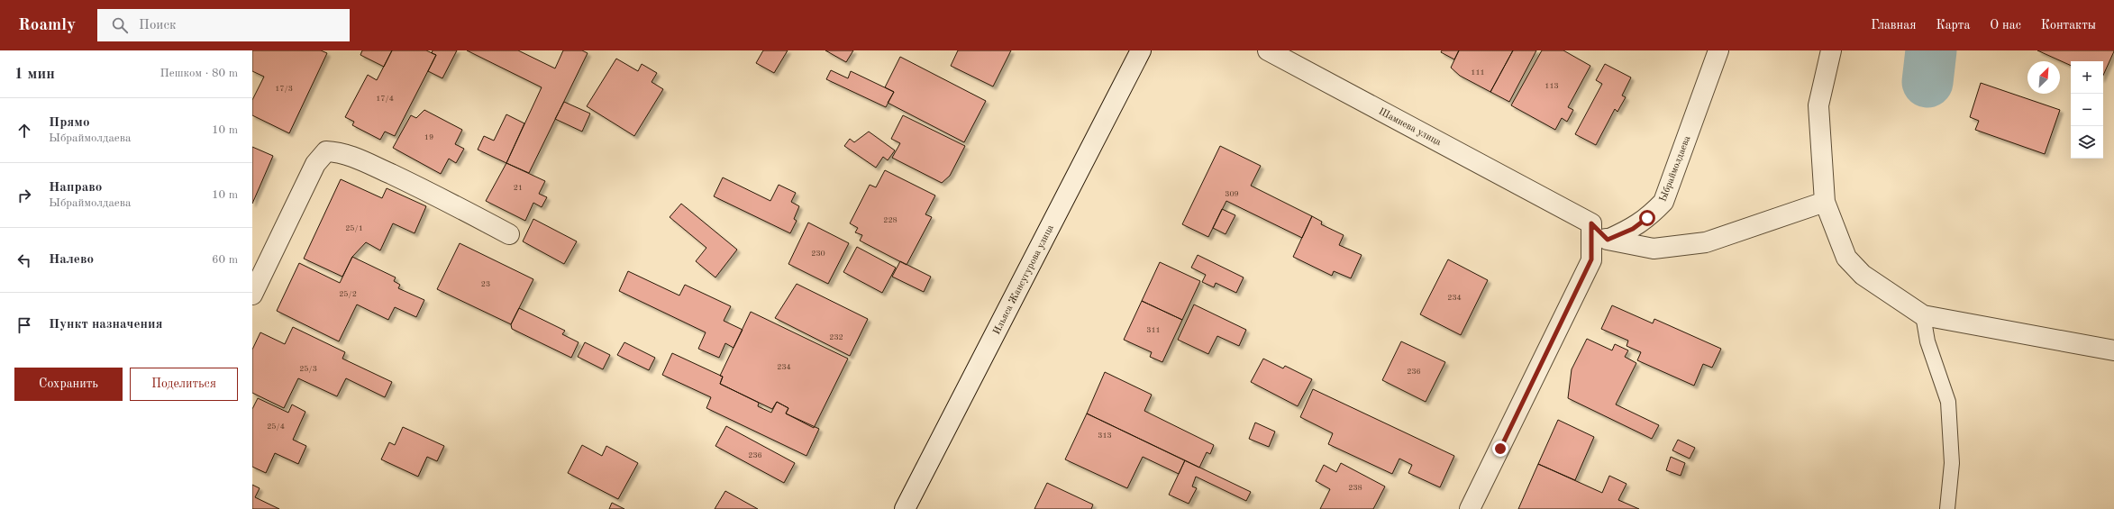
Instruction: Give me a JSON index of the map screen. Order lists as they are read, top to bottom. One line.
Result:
{"streets":{"street":["Шамиева улица","Ыбраймолдаева","Ильяса Жансугурова улица"]},"house_numbers":["111","113","17/3","17/4","19","21","309","228","25/1","230","23","25/2","234","311","232","234","25/3","236","25/4","313","236","238"],"north":"top right","page":{"header":"Roamly","search":"Поиск","nav":["Главная","Карта","О нас","Контакты"],"heading":["1 мин","Пешком · 80 m"],"map_buttons":["+","−"],"list":[["Прямо","Ыбраймолдаева","10 m"],["Направо","Ыбраймолдаева","10 m"],["Налево","60 m"],"Пункт назначения"],"buttons":["Сохранить","Поделиться"]}}
